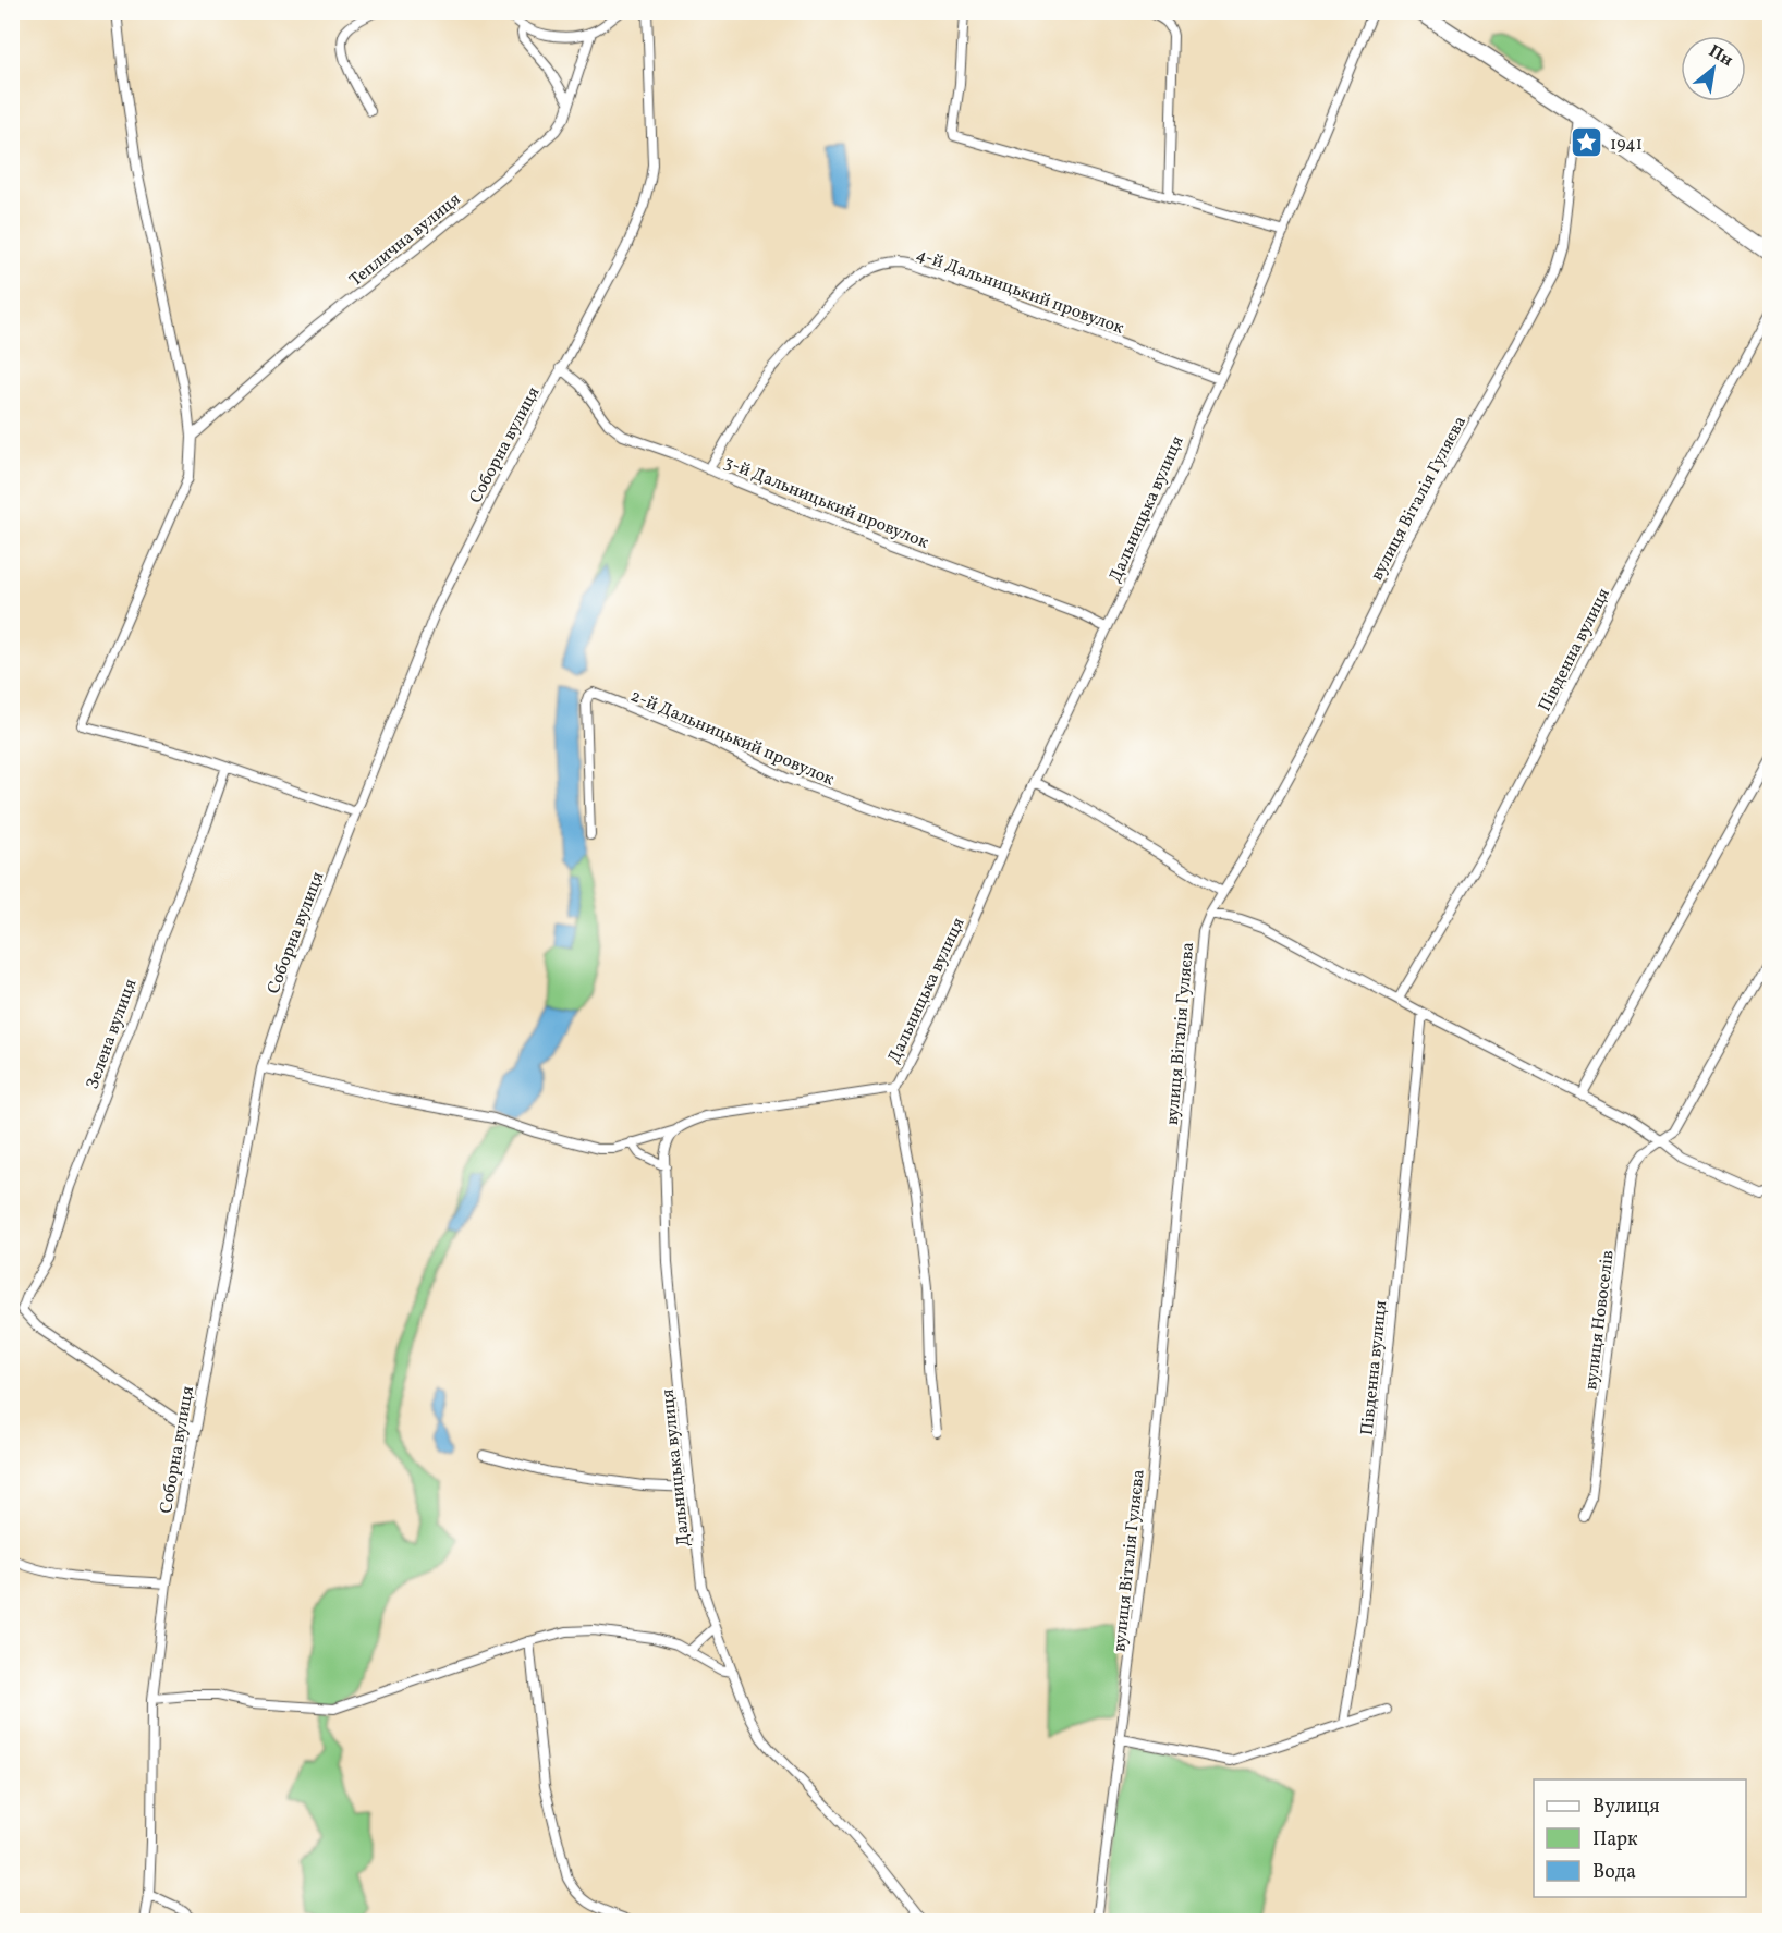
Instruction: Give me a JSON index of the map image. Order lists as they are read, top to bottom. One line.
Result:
{"streets":{"street":["Теплична вулиця","4-й Дальницький провулок","Соборна вулиця","вулиця Віталія Гуляєва","3-й Дальницький провулок","Дальницька вулиця","Південна вулиця","2-й Дальницький провулок","Зелена вулиця","вулиця Новоселів"]},"crossings":[["4-й Дальницький провулок","3-й Дальницький провулок"],["4-й Дальницький провулок","Дальницька вулиця"],["Соборна вулиця","3-й Дальницький провулок"],["Соборна вулиця","Зелена вулиця"],["3-й Дальницький провулок","Дальницька вулиця"],["Дальницька вулиця","2-й Дальницький провулок"]],"places":{"place":["1941"]},"legend":["Вулиця","Парк","Вода"],"north":"top right"}
